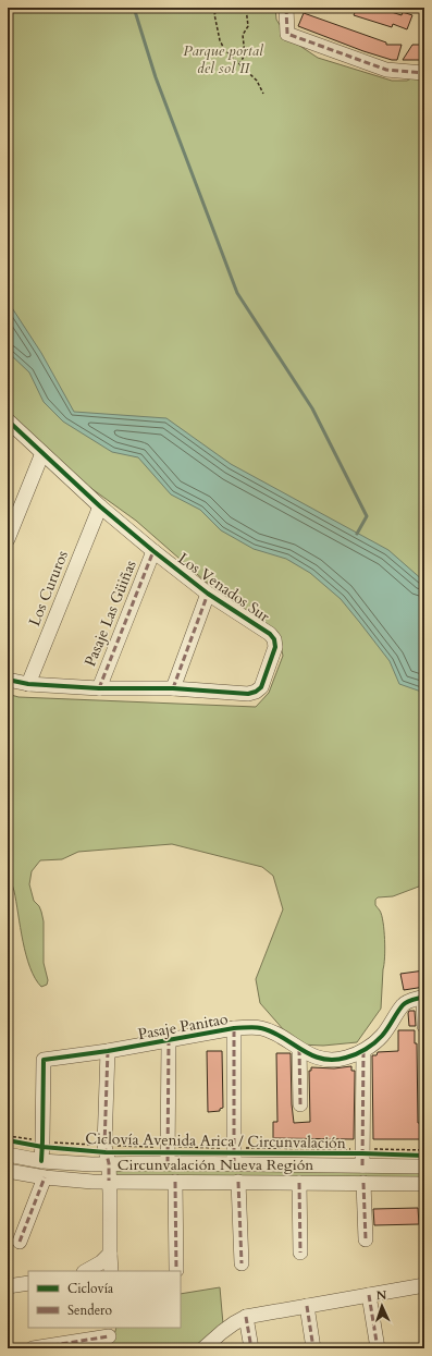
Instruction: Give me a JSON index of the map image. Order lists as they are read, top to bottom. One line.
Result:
{"streets":{"street":["Los Venados Sur","Los Cururos","Pasaje Las Güiñas","Pasaje Panitao","Circunvalación Nueva Región"],"cycle path":["Ciclovía Avenida Arica / Circunvalación"]},"crossings":[["Los Venados Sur","Los Cururos"],["Los Venados Sur","Pasaje Las Güiñas"],["Pasaje Panitao","Circunvalación Nueva Región"],["Ciclovía Avenida Arica / Circunvalación","Circunvalación Nueva Región"]],"parks":["Parque portal del sol II"],"legend":["Ciclovía","Sendero"],"north":"top"}
